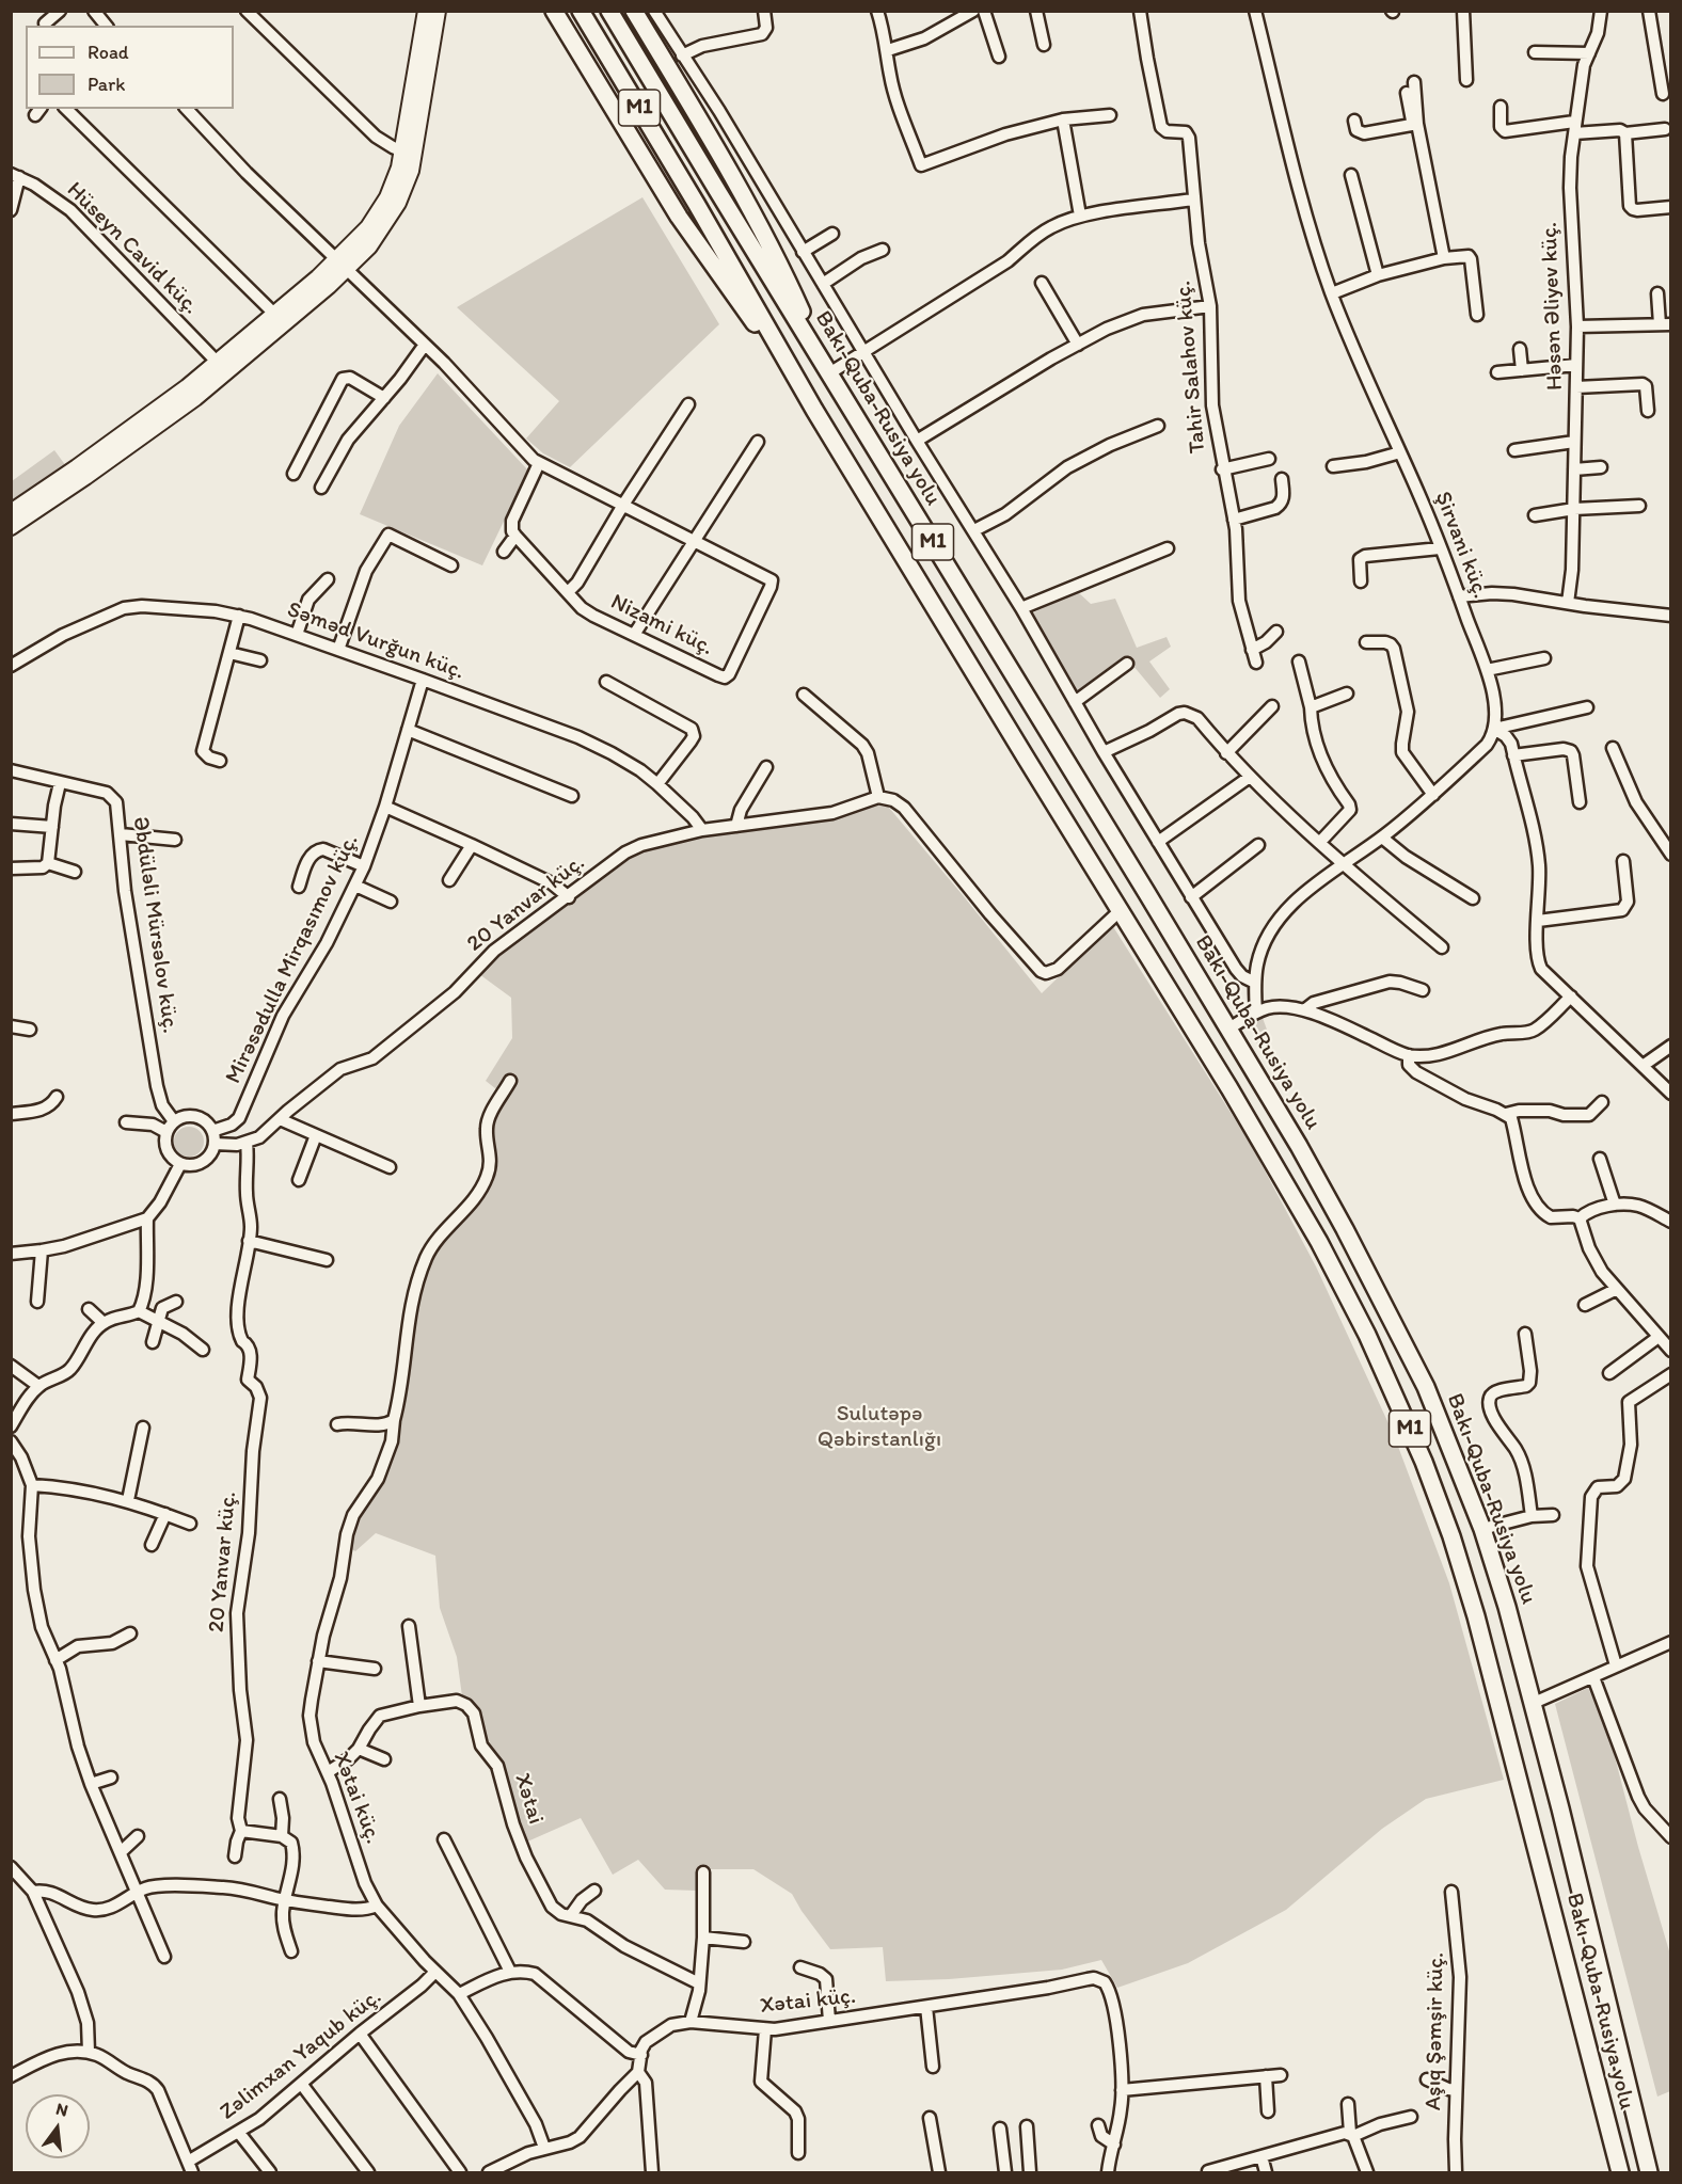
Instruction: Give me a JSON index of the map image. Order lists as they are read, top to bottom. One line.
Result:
{"streets":{"highway":["M1","Bakı-Quba-Rusiya yolu"],"street":["Hüseyn Cavid küç.","Həsən Əliyev küç.","Tahir Salahov küç.","Şirvani küç.","Nizami küç.","Səməd Vurğun küç.","20 Yanvar küç.","Əbdüləli Mürsəlov küç.","Mirəsədulla Mirqasımov küç.","Xətai küç.","Xətai","Aşıq Şəmşir küç.","Zəlimxan Yaqub küç."]},"crossings":[["Səməd Vurğun küç.","20 Yanvar küç."],["Səməd Vurğun küç.","Mirəsədulla Mirqasımov küç."],["Əbdüləli Mürsəlov küç.","Mirəsədulla Mirqasımov küç."],["Xətai küç.","Xətai"],["Xətai küç.","Zəlimxan Yaqub küç."]],"parks":["Sulutəpə Qəbirstanlığı"],"legend":["Road","Park"],"north":"top"}
